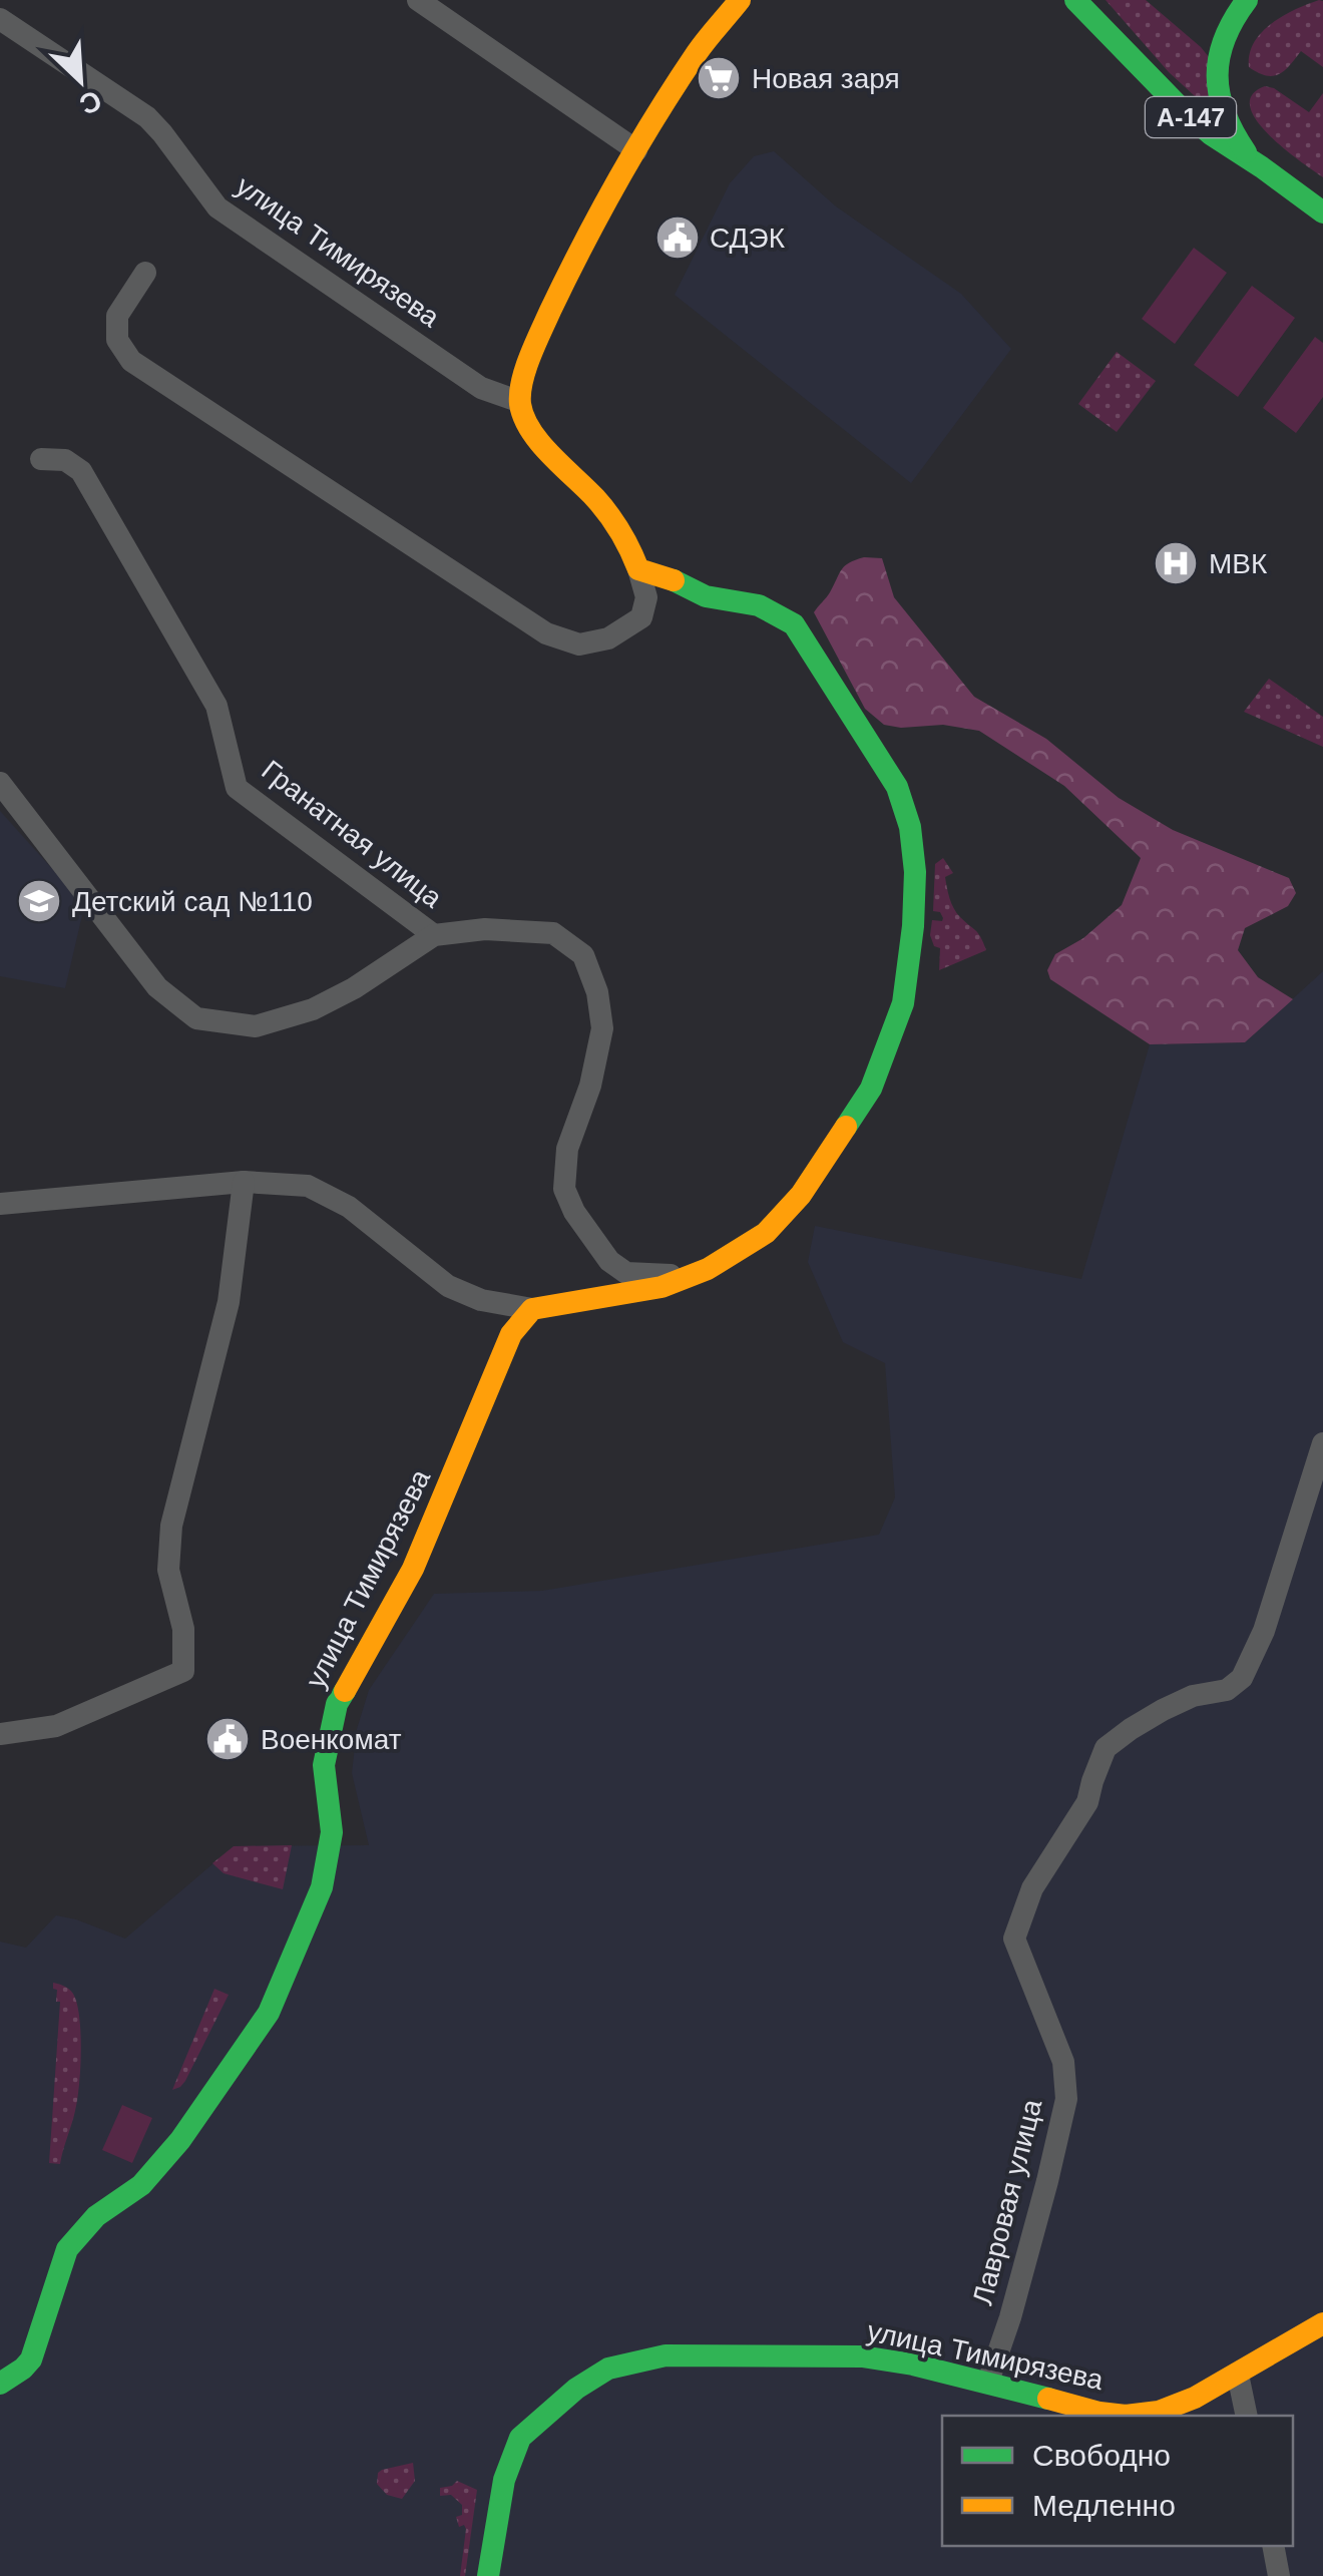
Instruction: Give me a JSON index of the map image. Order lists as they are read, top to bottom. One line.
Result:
{"streets":{"street":["А-147","улица Тимирязева","Гранатная улица","Лавровая улица"]},"crossings":[["улица Тимирязева","Лавровая улица"]],"places":{"supermarket":["Новая заря"],"public building":["СДЭК","Военкомат"],"hospital":["МВК"],"school or university":["Детский сад №110"]},"legend":["Свободно","Медленно"],"north":"bottom right"}
